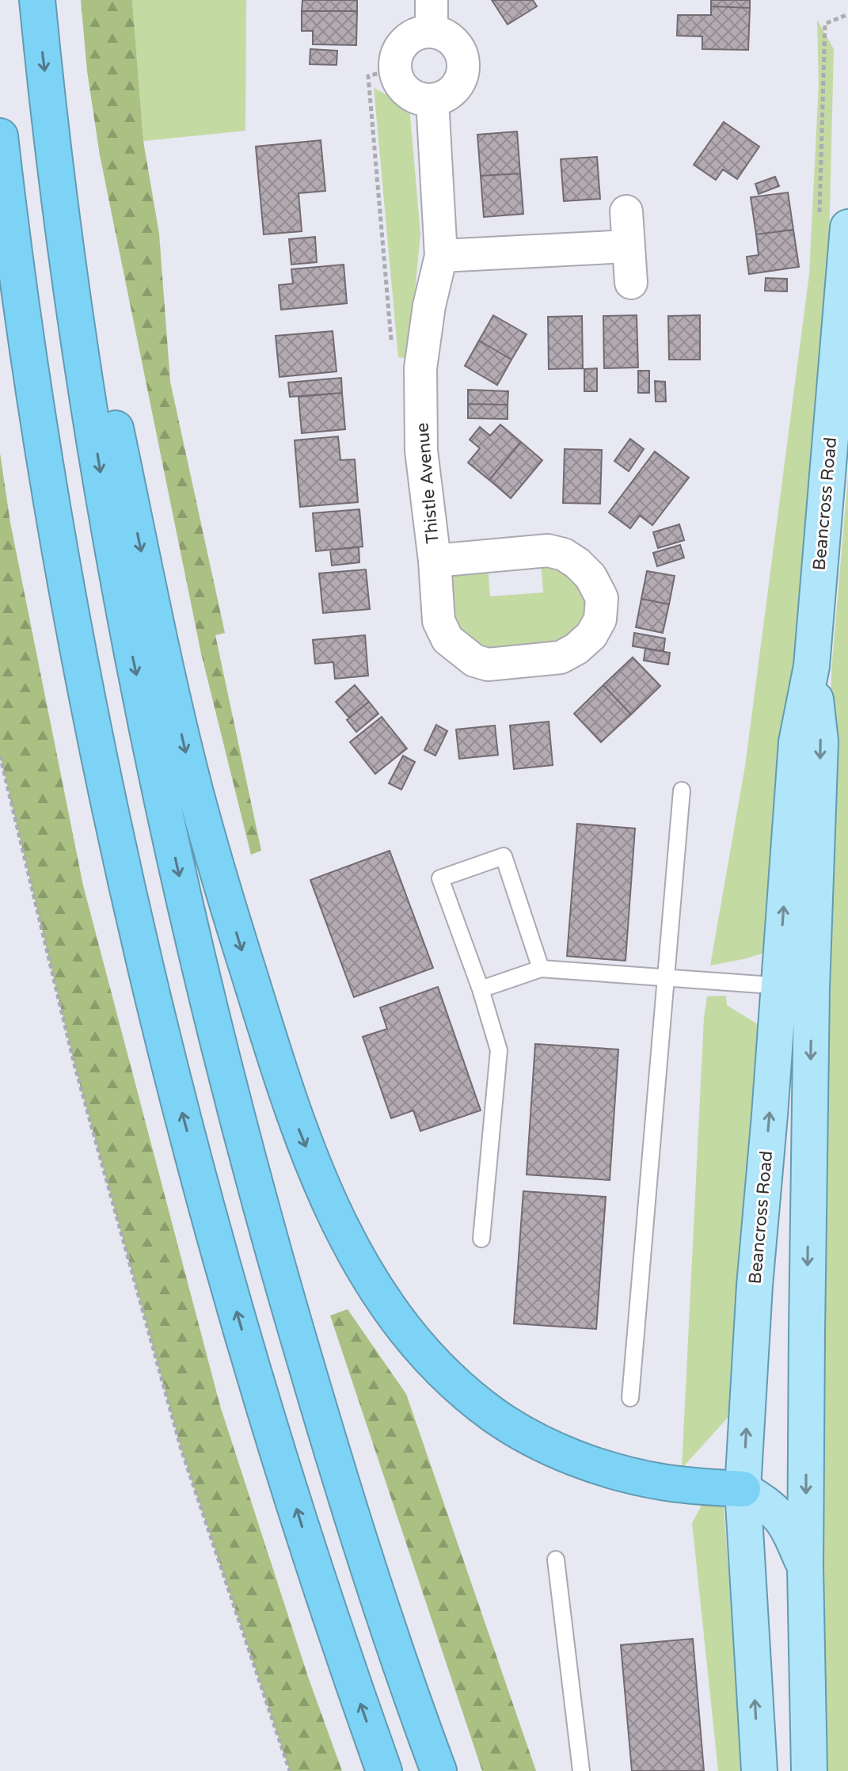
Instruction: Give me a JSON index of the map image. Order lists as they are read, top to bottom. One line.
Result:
{"streets":{"main road":["Beancross Road"],"street":["Thistle Avenue"]}}
